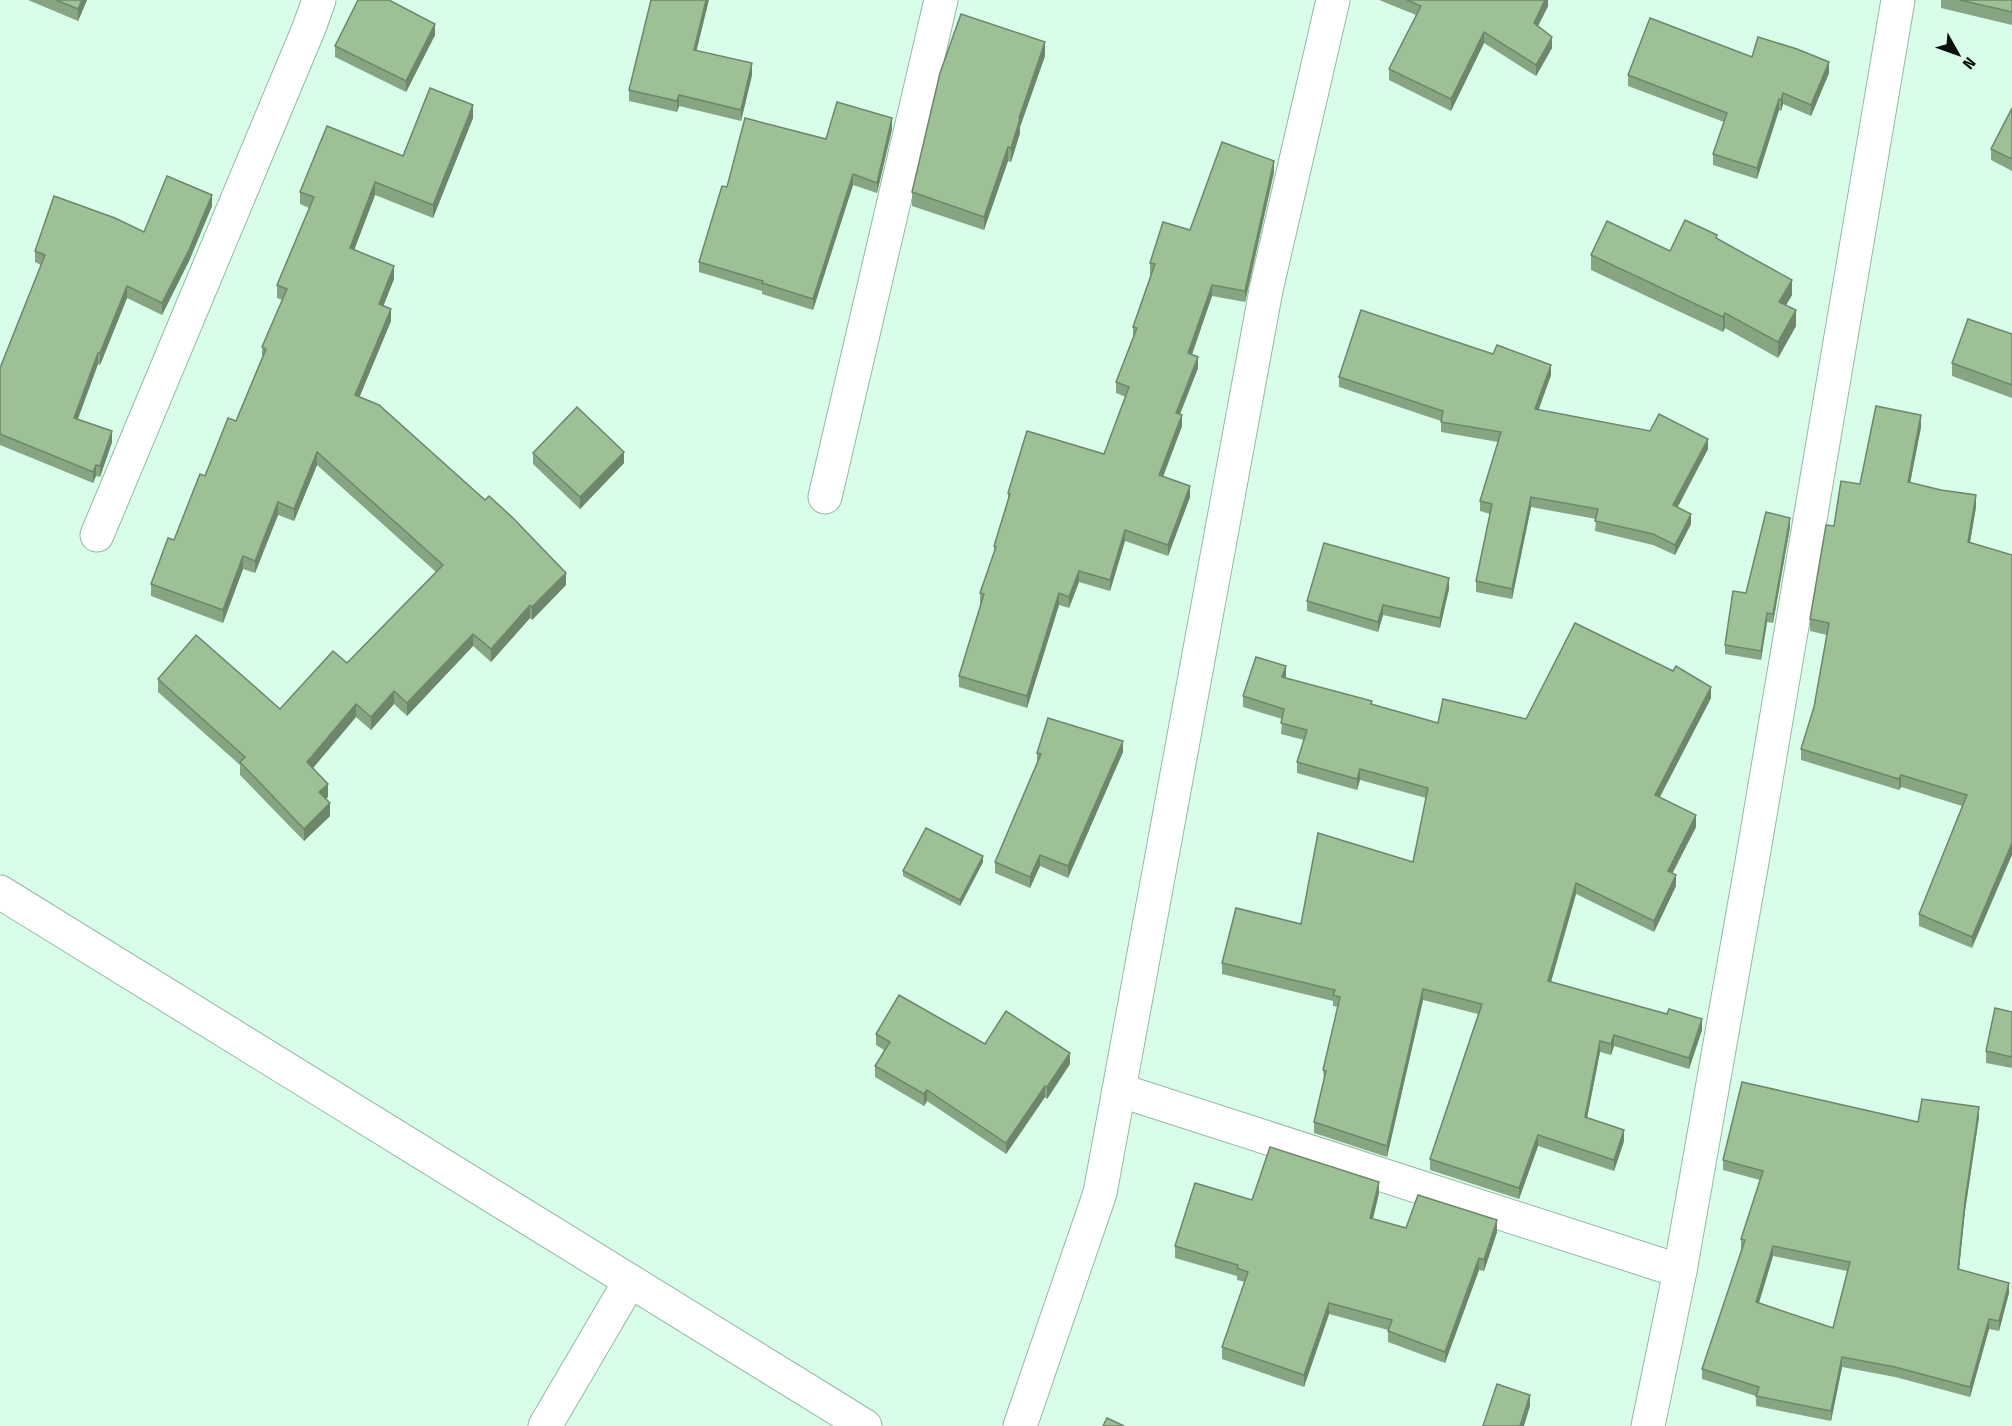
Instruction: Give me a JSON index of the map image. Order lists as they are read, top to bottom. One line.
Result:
{"north":"bottom right"}
